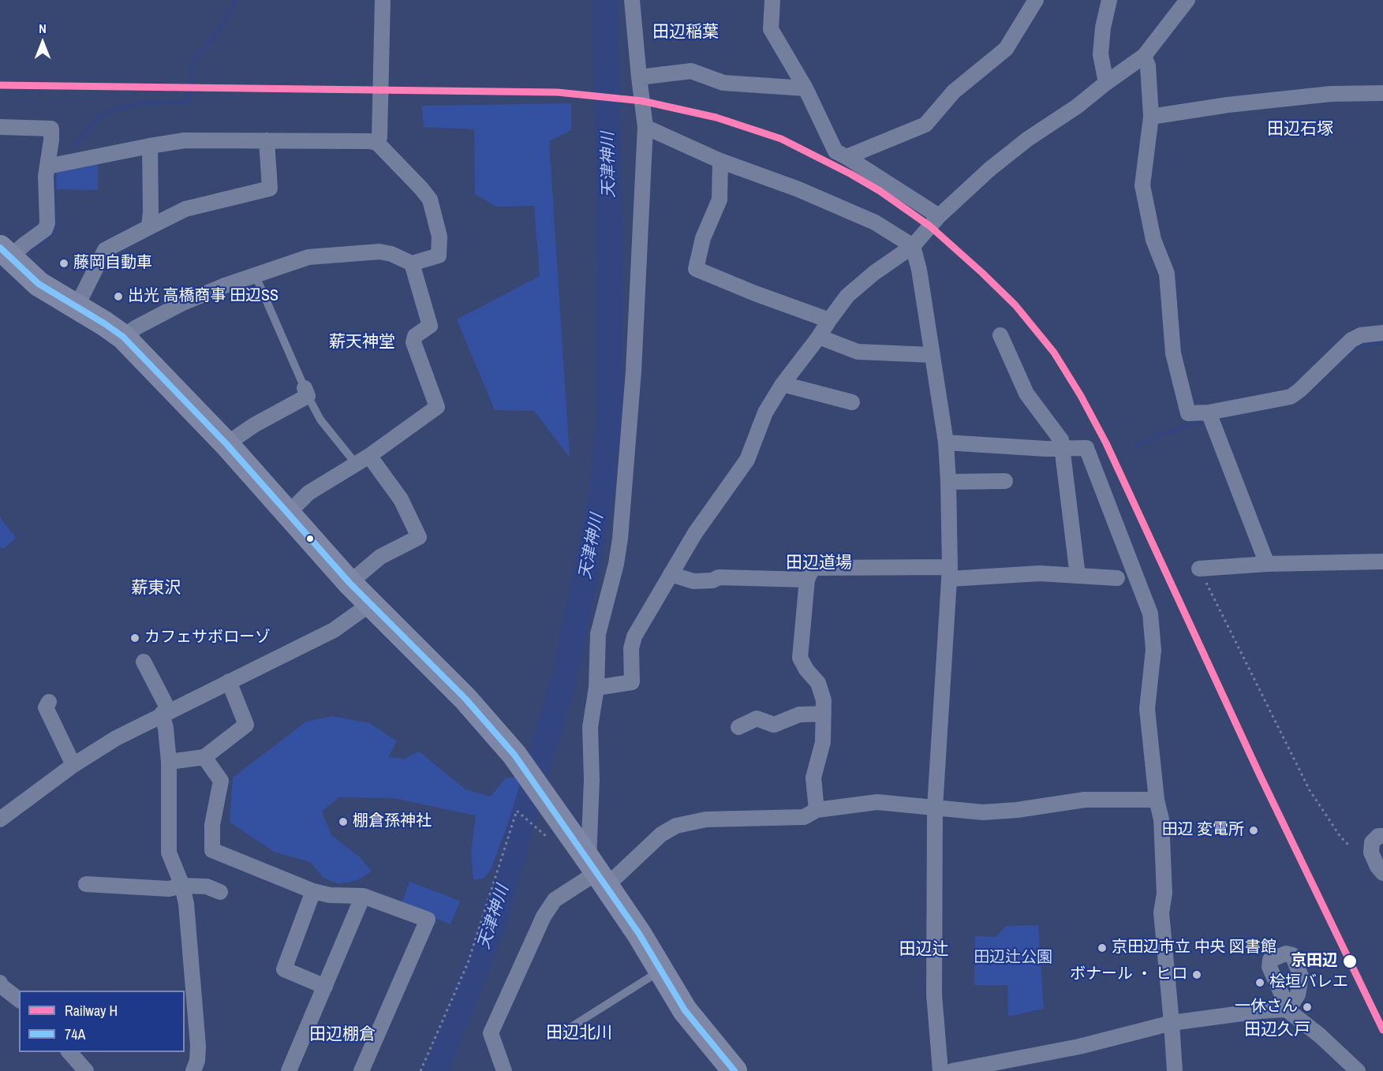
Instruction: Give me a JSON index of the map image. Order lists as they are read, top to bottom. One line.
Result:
{"districts":["田辺稲葉","田辺石塚","薪天神堂","田辺道場","薪東沢","田辺辻","田辺久戸","田辺北川","田辺棚倉"],"water":["天津神川"],"parks":["田辺辻公園"],"places":["藤岡自動車","出光 高橋商事 田辺SS","カフェサボローゾ","棚倉孫神社","田辺 変電所","京田辺市立 中央 図書館","京田辺","ボナール ・ ヒロ","桧垣バレエ","一休さん"],"lines":["rail line H","transit line 74A"],"legend":["Railway H","74A"],"north":"top"}
